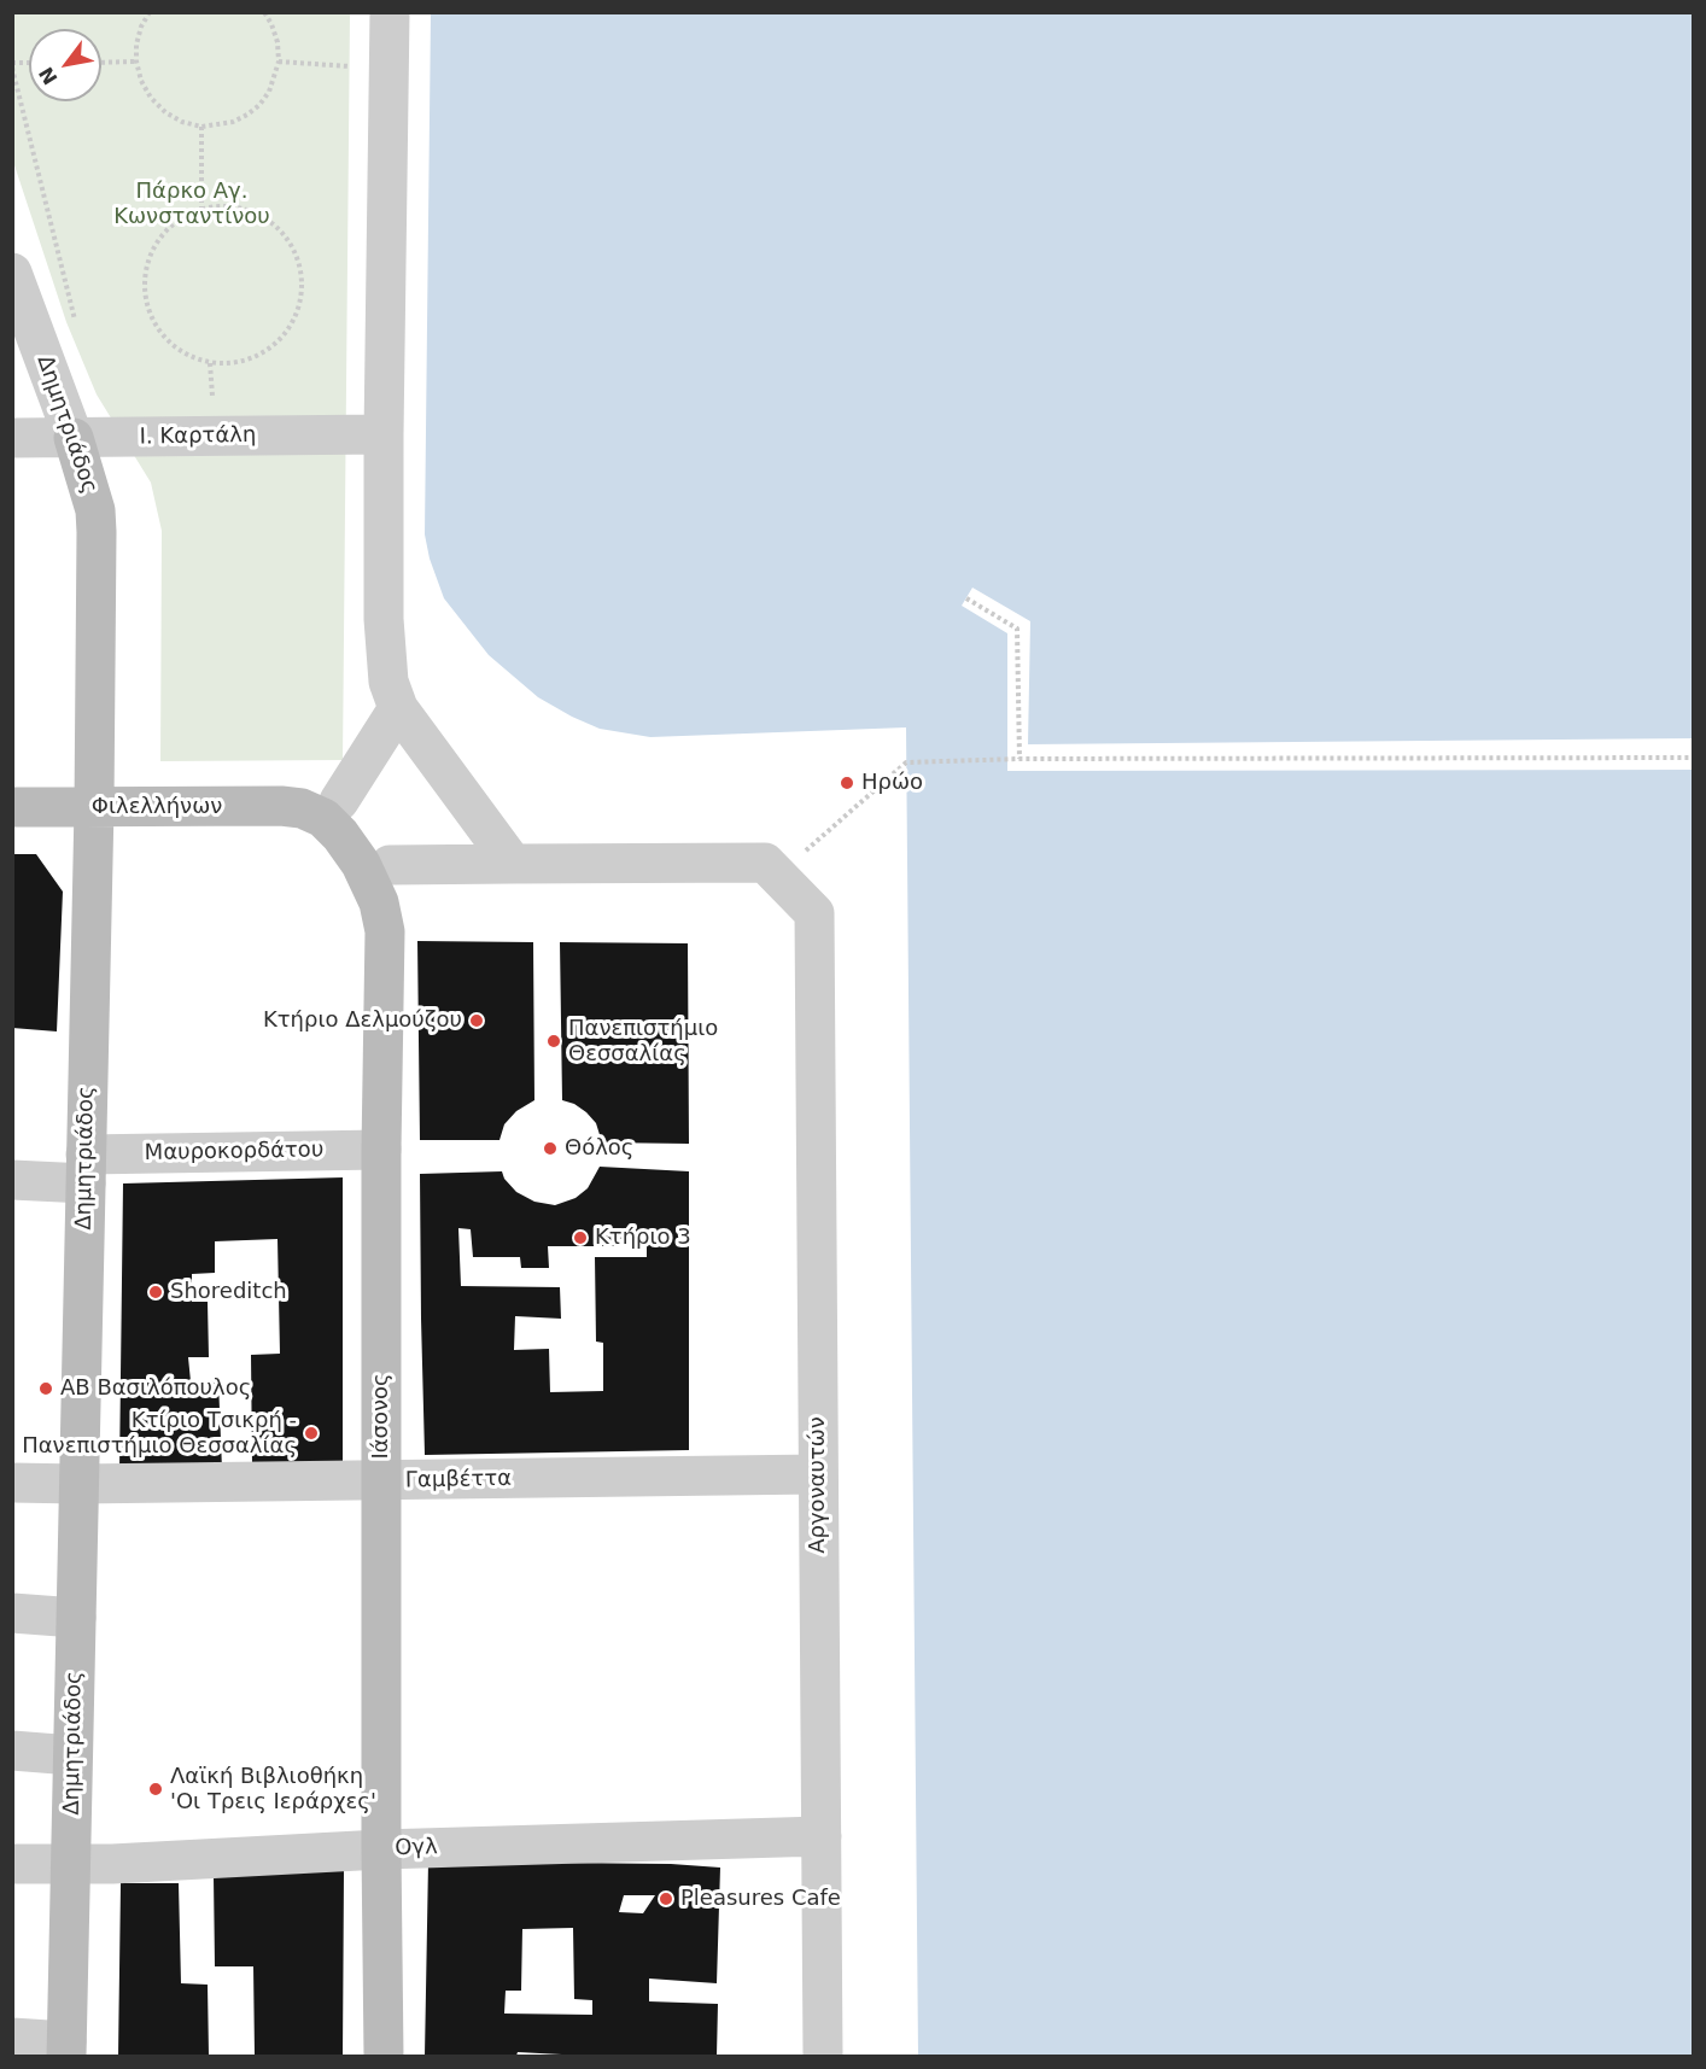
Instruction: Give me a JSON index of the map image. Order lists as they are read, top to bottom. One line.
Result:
{"streets":{"main road":["Δημητριάδος","Φιλελλήνων","Ιάσονος"],"street":["Ι. Καρτάλη","Μαυροκορδάτου","Γαμβέττα","Αργοναυτών","Ογλ"]},"crossings":[["Δημητριάδος","Ι. Καρτάλη"],["Δημητριάδος","Φιλελλήνων"],["Δημητριάδος","Μαυροκορδάτου"],["Δημητριάδος","Γαμβέττα"],["Δημητριάδος","Ογλ"],["Φιλελλήνων","Ιάσονος"],["Μαυροκορδάτου","Ιάσονος"],["Ιάσονος","Γαμβέττα"],["Ιάσονος","Ογλ"],["Γαμβέττα","Αργοναυτών"],["Αργοναυτών","Ογλ"]],"parks":["Πάρκο Αγ. Κωνσταντίνου"],"places":["Ηρώο","Κτήριο Δελμούζου","Πανεπιστήμιο Θεσσαλίας","Θόλος","Κτήριο 3","Shoreditch","ΑΒ Βασιλόπουλος","Κτίριο Τσικρή - Πανεπιστήμιο Θεσσαλίας","Λαϊκή Βιβλιοθήκη 'Οι Τρεις Ιεράρχες'","Pleasures Cafe"],"north":"bottom left"}
